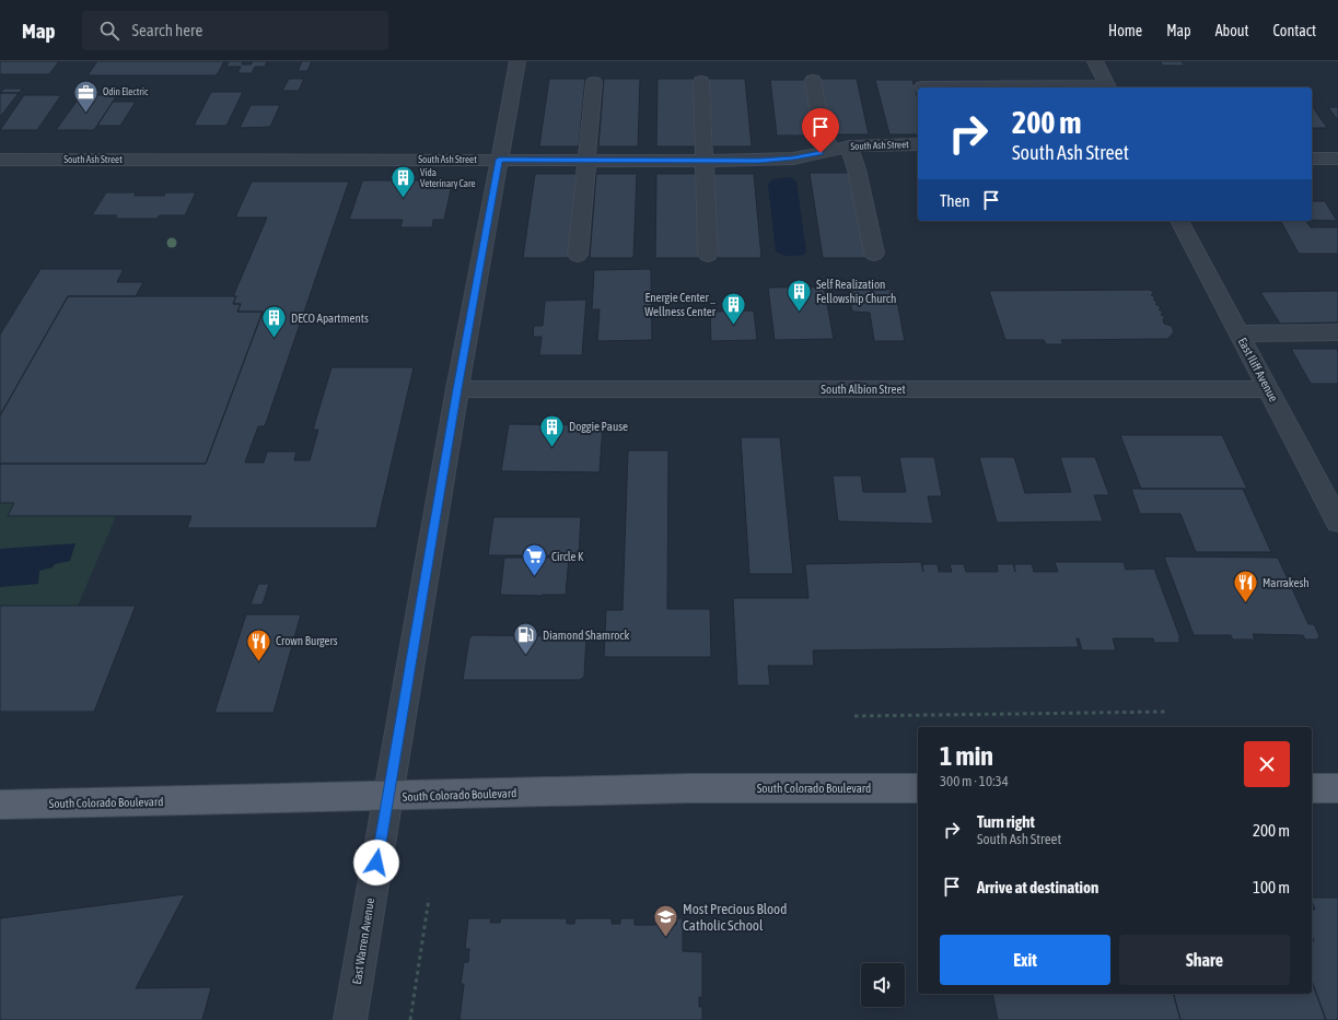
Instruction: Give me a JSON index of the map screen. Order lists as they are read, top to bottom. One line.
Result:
{"streets":{"main road":["South Colorado Boulevard"],"street":["South Ash Street","East Iliff Avenue","South Albion Street","East Warren Avenue"]},"crossings":[["South Ash Street","East Warren Avenue"],["East Iliff Avenue","South Albion Street"],["South Albion Street","East Warren Avenue"],["South Colorado Boulevard","East Warren Avenue"]],"places":{"office":["Odin Electric"],"building":["Vida Veterinary Care","Self Realization Fellowship Church","Energie Center _ Wellness Center","DECO Apartments","Doggie Pause"],"supermarket":["Circle K"],"restaurant":["Marrakesh","Crown Burgers"],"fuel station":["Diamond Shamrock"],"school or university":["Most Precious Blood Catholic School"]},"page":{"header":"Map","search":"Search here","nav":["Home","Map","About","Contact"],"turn":["200 m","South Ash Street"],"then":"Then","heading":["1 min","300 m · 10:34"],"list":[{"name":"Turn right","note":"South Ash Street","value":"200 m"},{"name":"Arrive at destination","value":"100 m"}],"buttons":["Exit","Share"]}}
